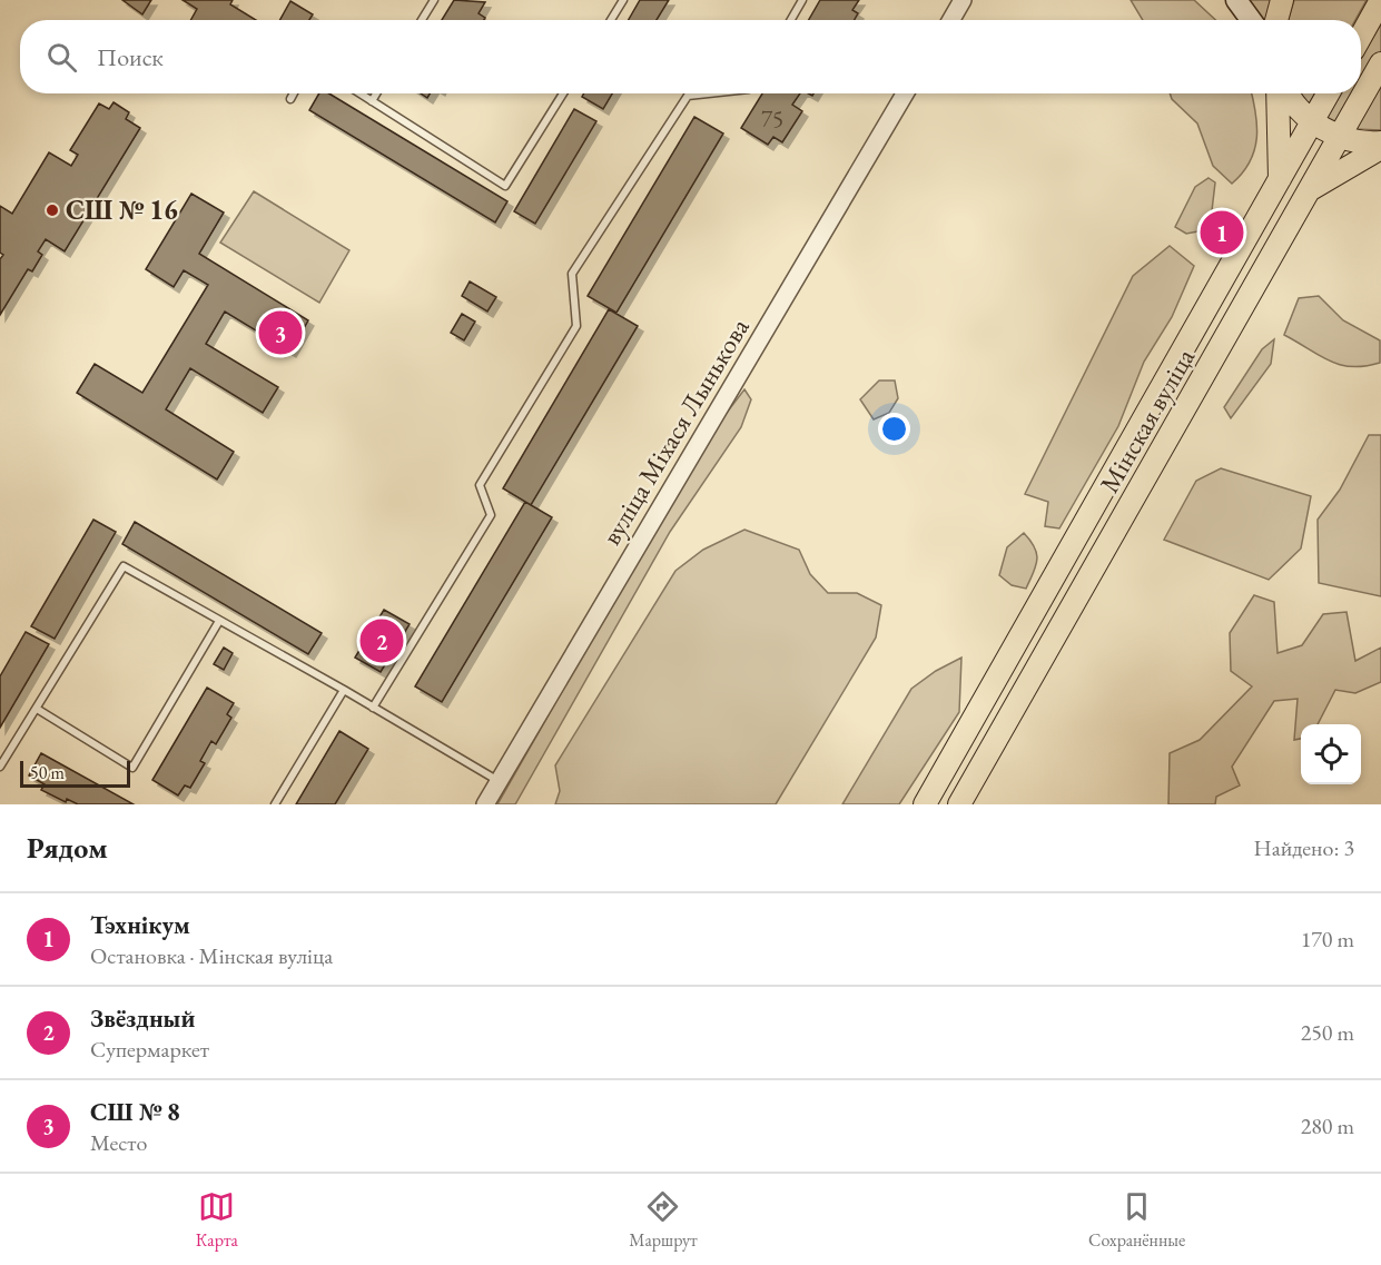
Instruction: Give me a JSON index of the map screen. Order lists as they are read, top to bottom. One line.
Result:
{"streets":{"main road":["Мінская вуліца"],"street":["вуліца Міхася Лынькова"]},"places":["СШ № 16"],"house_numbers":["75"],"scale_bar":"50 m","page":{"search":"Поиск","pins":["1","3","2"],"scale":"50 m","heading":["Рядом","Найдено: 3"],"list":[{"mark":"1","name":"Тэхнікум","note":"Остановка · Мінская вуліца","value":"170 m"},{"mark":"2","name":"Звёздный","note":"Супермаркет","value":"250 m"},{"mark":"3","name":"СШ № 8","note":"Место","value":"280 m"}],"nav":["Карта","Маршрут","Сохранённые"]}}
